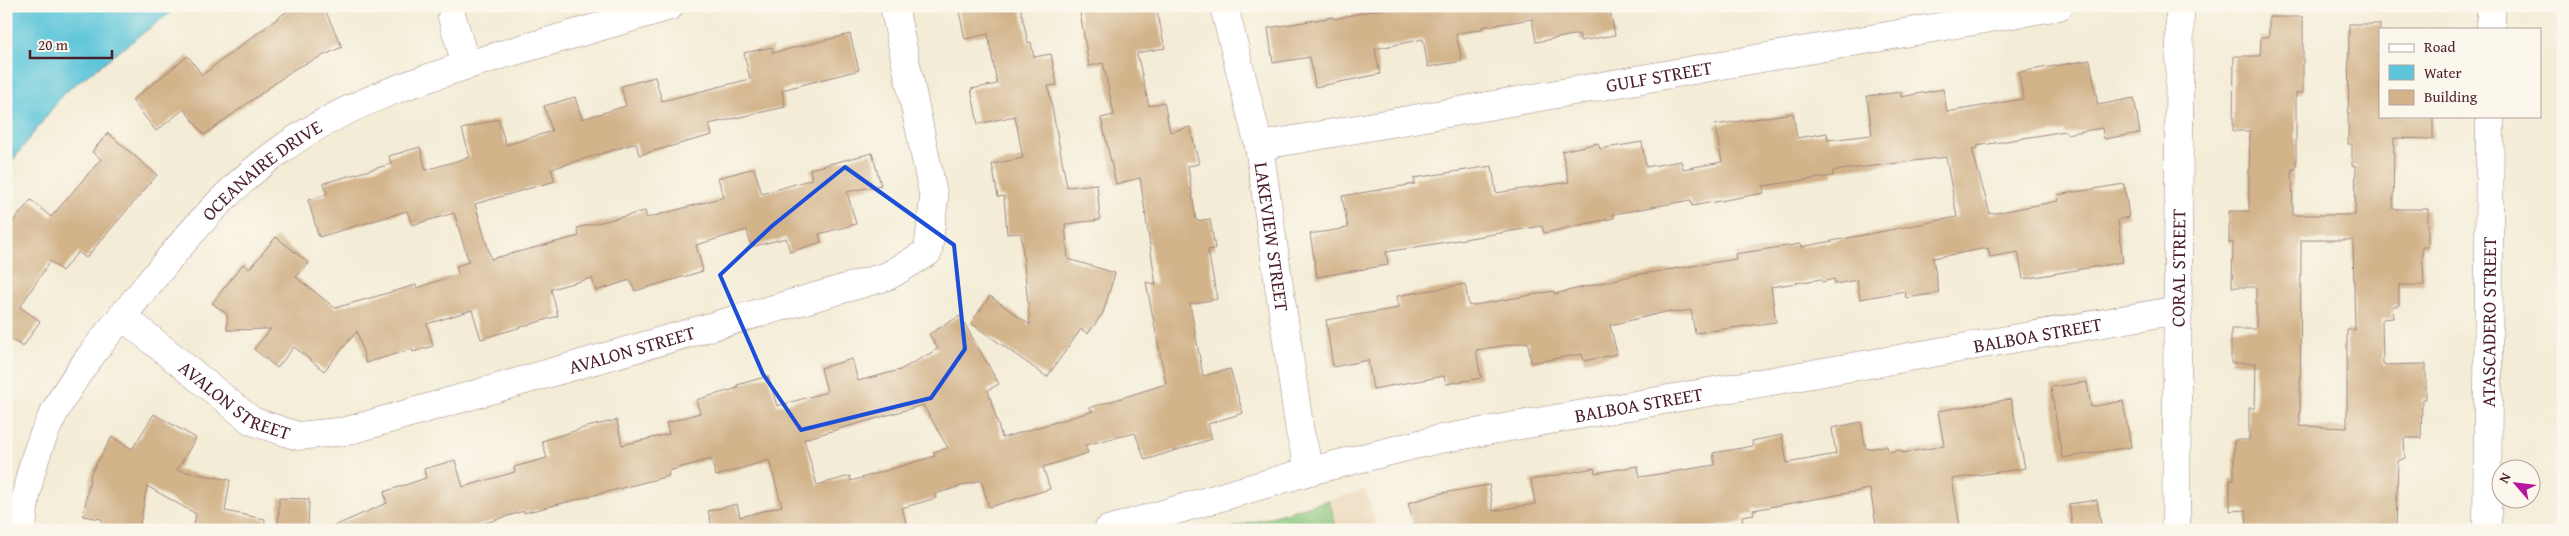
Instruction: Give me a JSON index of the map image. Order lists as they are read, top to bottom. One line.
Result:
{"streets":{"street":["GULF STREET","OCEANAIRE DRIVE","LAKEVIEW STREET","CORAL STREET","ATASCADERO STREET","BALBOA STREET","AVALON STREET"]},"crossings":[["GULF STREET","LAKEVIEW STREET"],["OCEANAIRE DRIVE","AVALON STREET"],["LAKEVIEW STREET","BALBOA STREET"],["CORAL STREET","BALBOA STREET"]],"legend":["Road","Water","Building"],"scale_bar":"20 m","north":"top left"}
